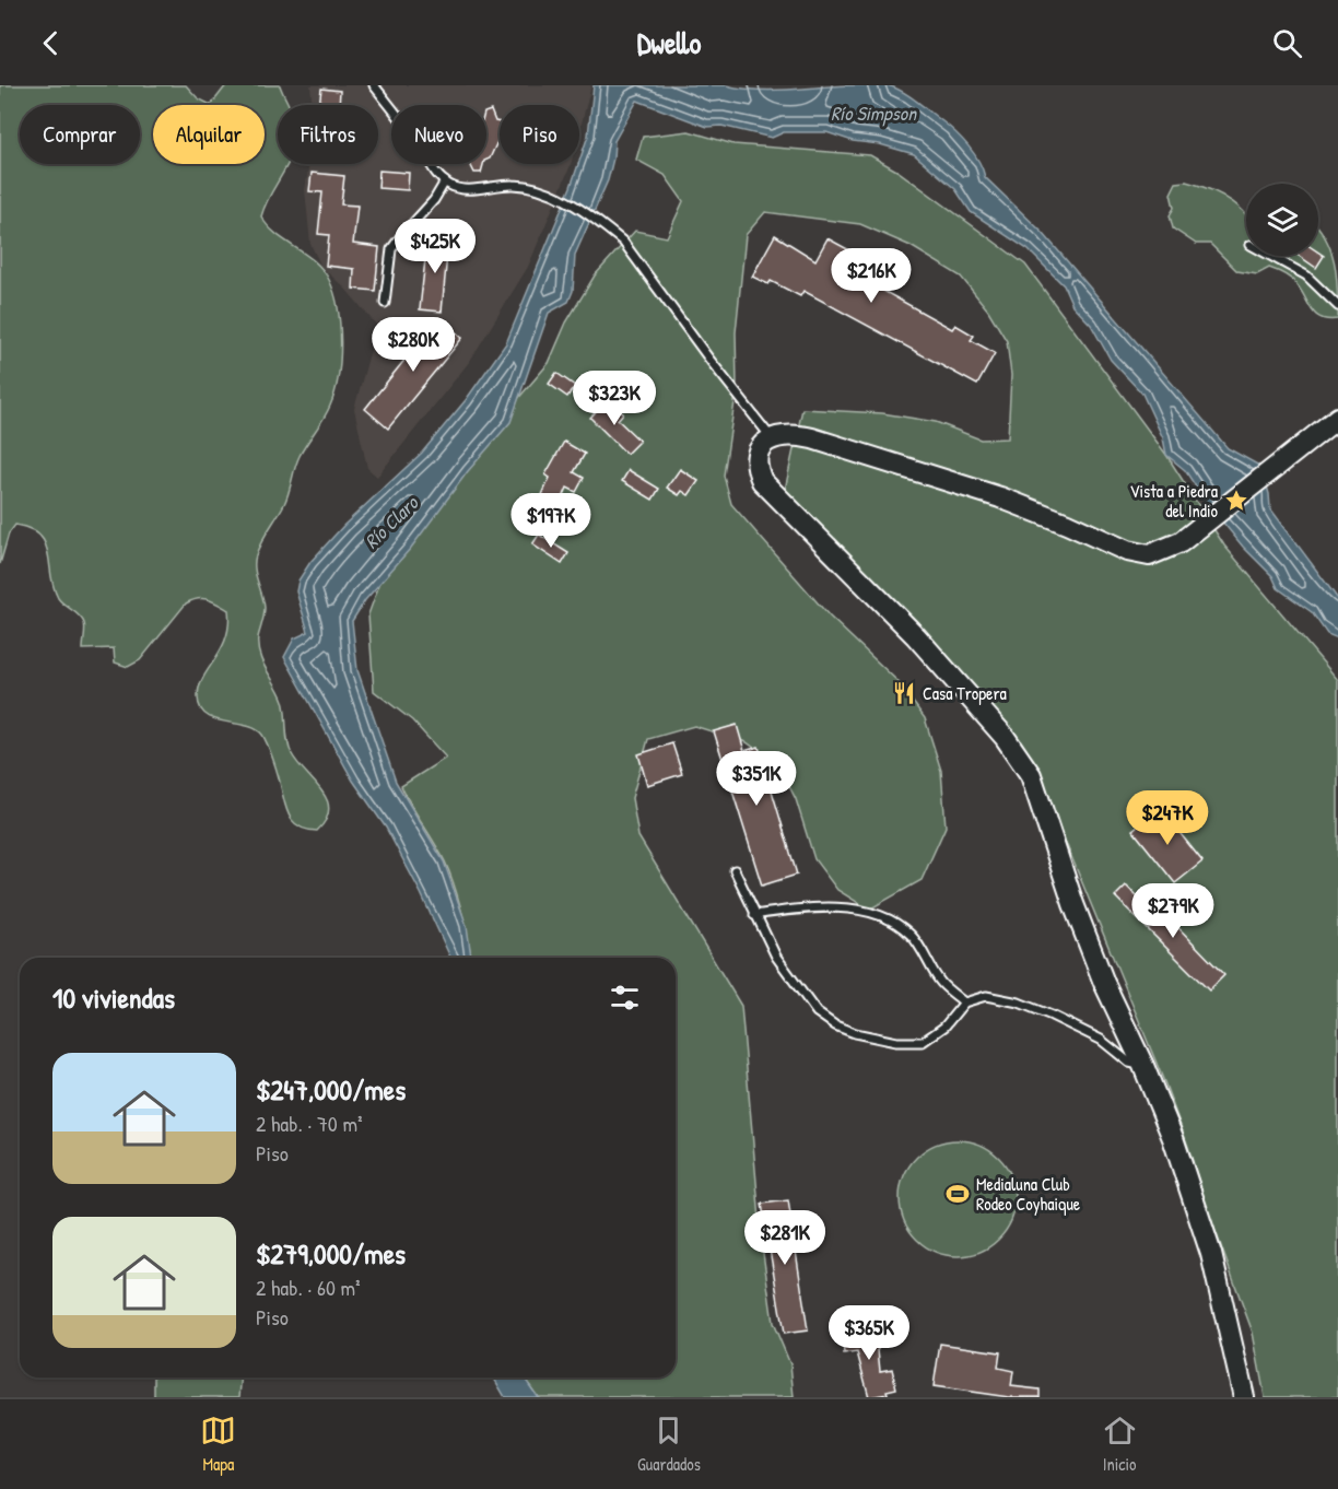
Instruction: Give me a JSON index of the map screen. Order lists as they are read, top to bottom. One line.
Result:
{"water":["Río Simpson","Río Claro"],"places":{"place":["Vista a Piedra del Indio"],"restaurant":["Casa Tropera"],"sports":["Medialuna Club Rodeo Coyhaique"]},"page":{"header":"Dwello","chip":["Comprar","Alquilar","Filtros","Nuevo","Piso"],"price":["$425K","$216K","$280K","$323K","$197K","$351K","$247K","$279K","$281K","$365K"],"heading":"10 viviendas","list":[{"name":"$247,000/mes","note":"2 hab. · 70 m² · Piso"},{"name":"$279,000/mes","note":"2 hab. · 60 m² · Piso"}],"tabs":["Mapa","Guardados","Inicio"]}}
